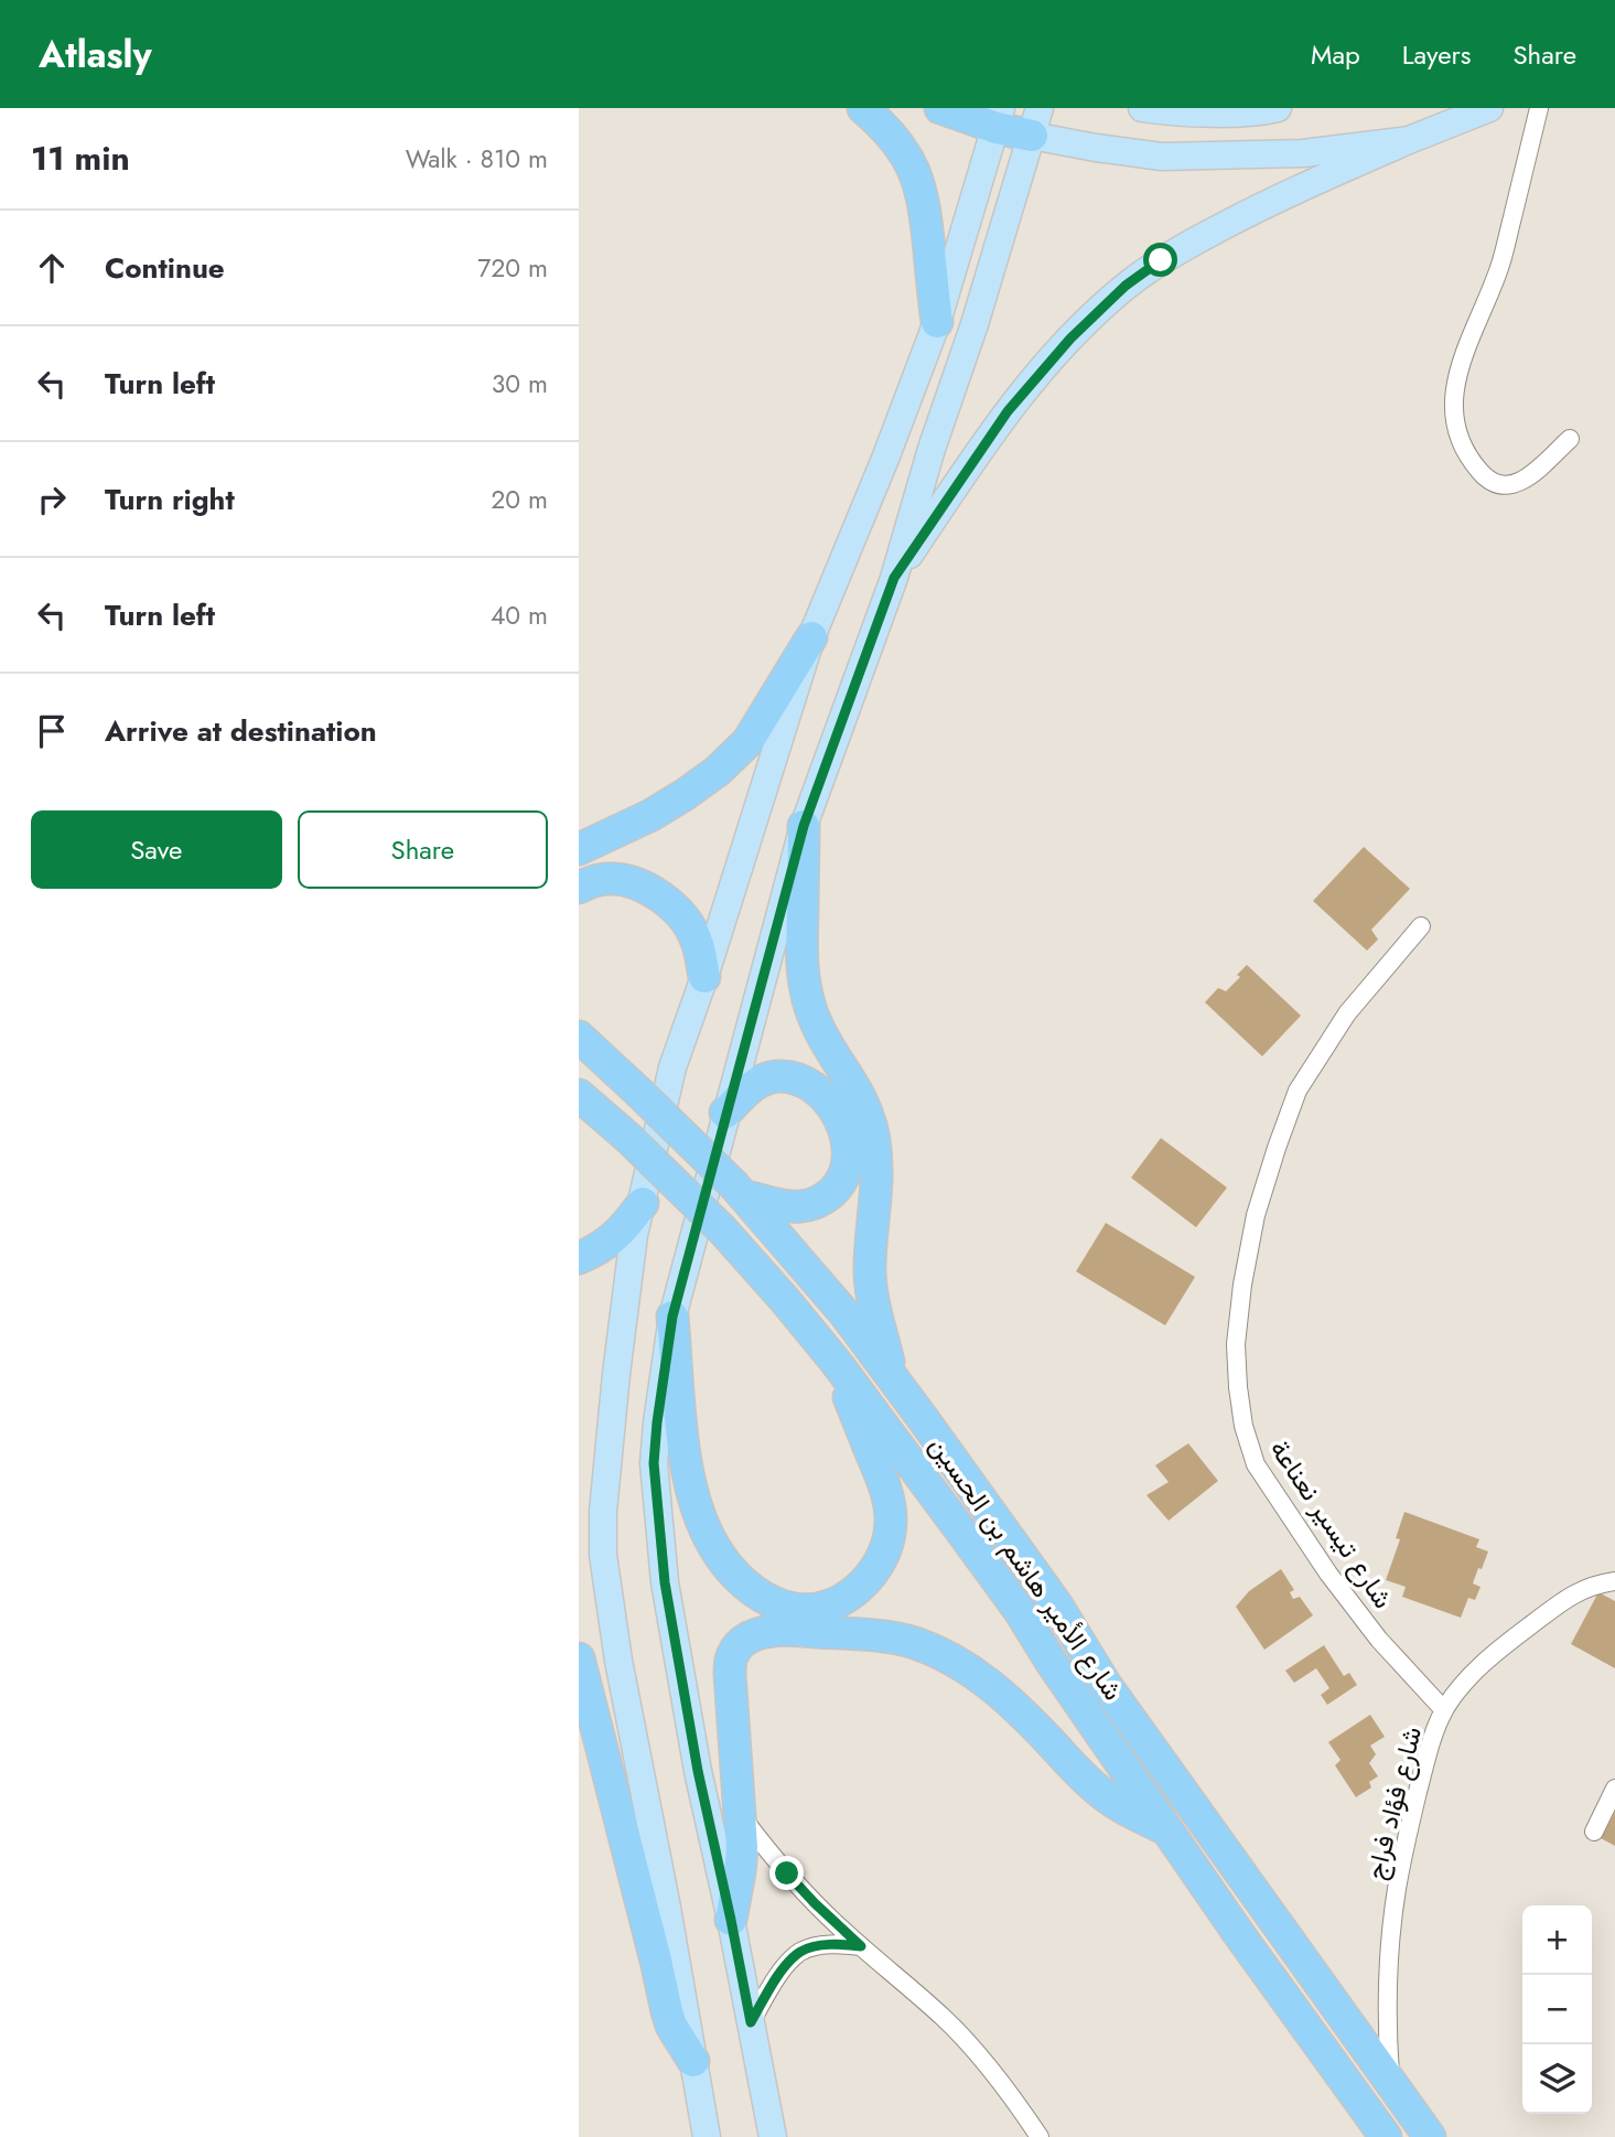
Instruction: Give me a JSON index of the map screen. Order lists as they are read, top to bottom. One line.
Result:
{"streets":{"highway":["شارع الأمير هاشم بن الحسين"],"street":["شارع تيسير نعناعة","شارع فؤاد فراج"]},"crossings":[["شارع تيسير نعناعة","شارع فؤاد فراج"],["شارع الأمير هاشم بن الحسين","شارع فؤاد فراج"]],"page":{"header":"Atlasly","nav":["Map","Layers","Share"],"heading":["11 min","Walk · 810 m"],"list":[["Continue","720 m"],["Turn left","30 m"],["Turn right","20 m"],["Turn left","40 m"],"Arrive at destination"],"buttons":["Save","Share"],"map_buttons":["+","−"]}}
